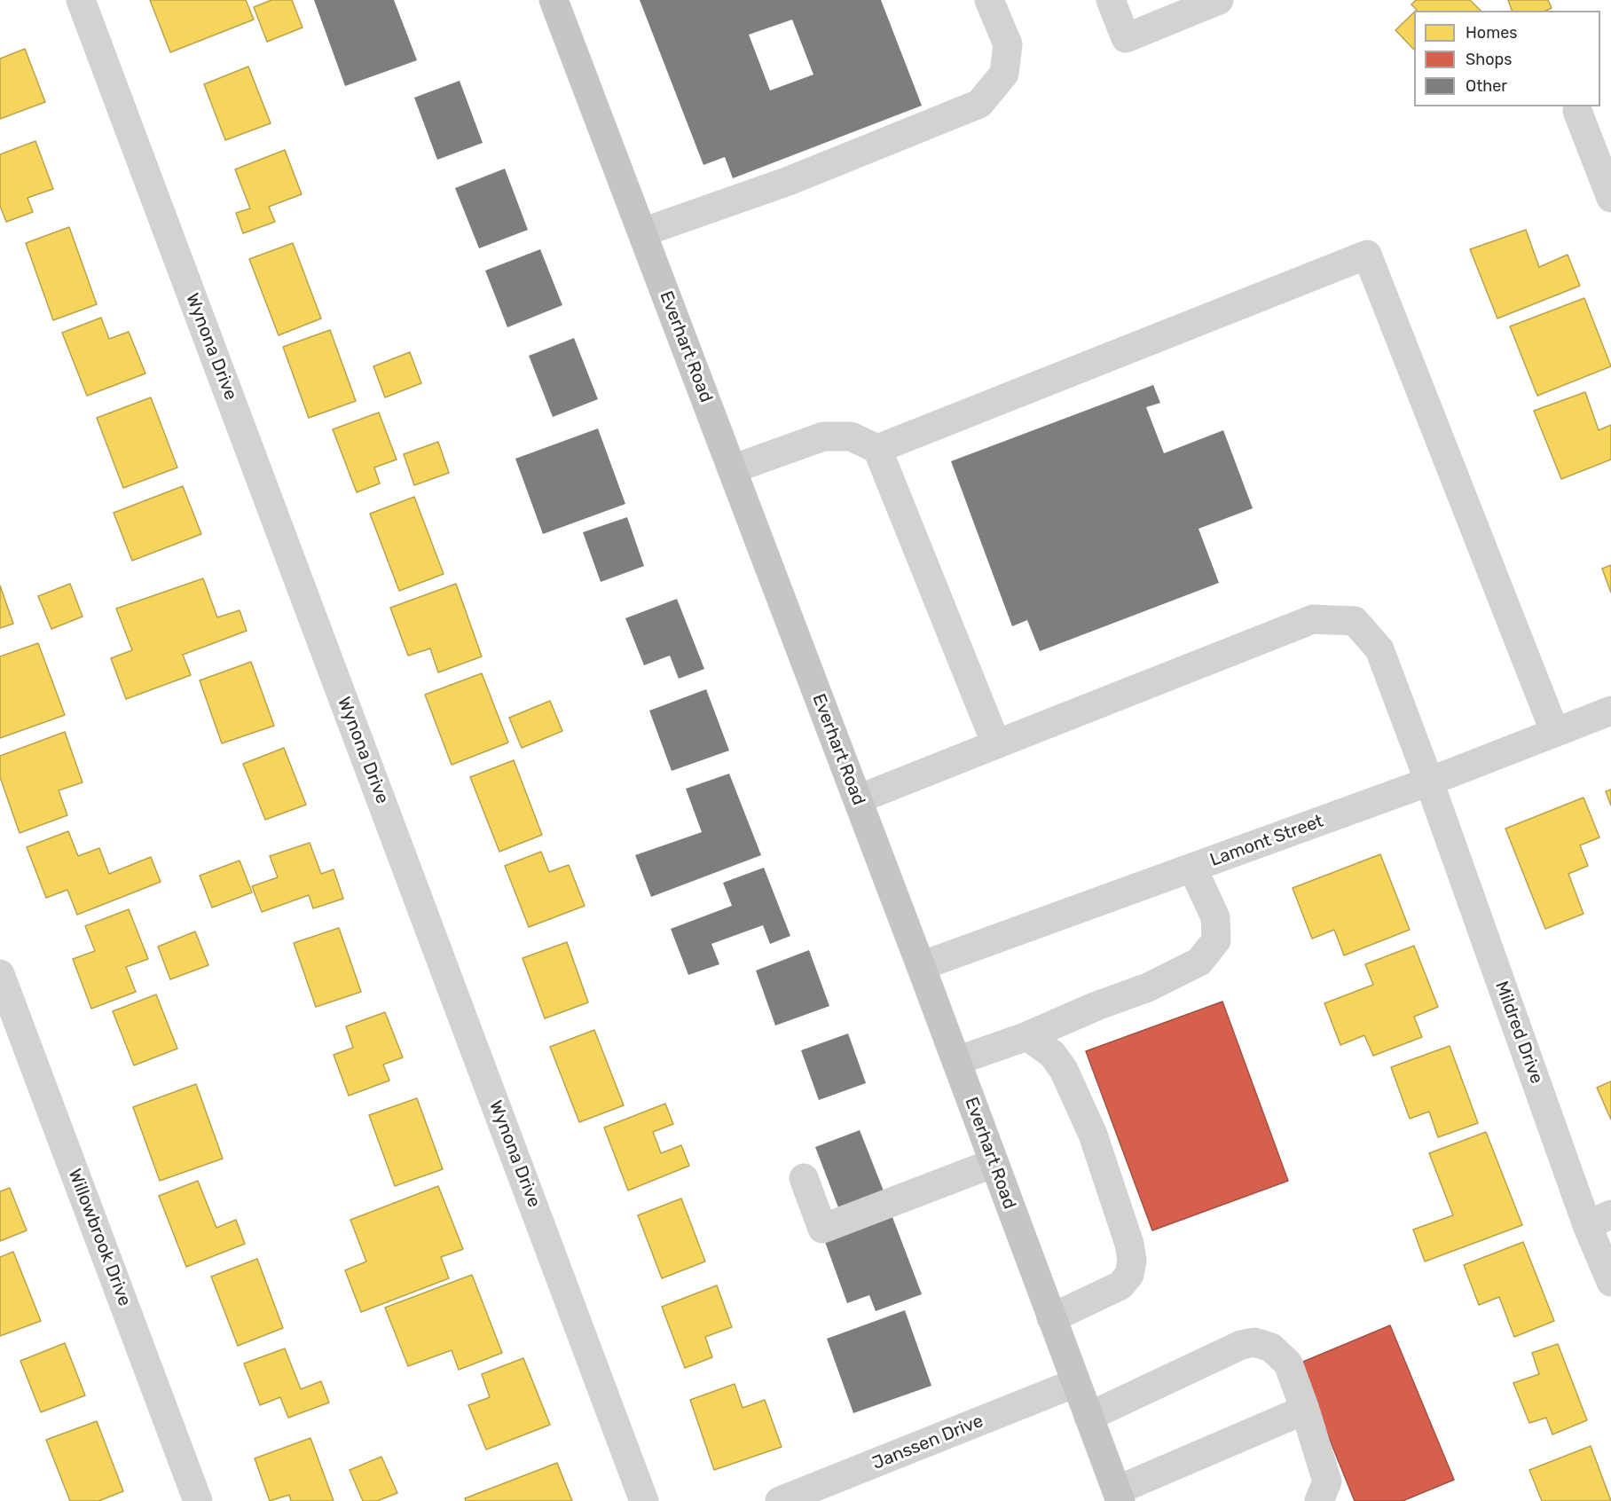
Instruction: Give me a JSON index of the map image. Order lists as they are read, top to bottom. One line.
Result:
{"streets":{"main road":["Everhart Road"],"street":["Wynona Drive","Lamont Street","Mildred Drive","Willowbrook Drive","Janssen Drive"]},"crossings":[["Everhart Road","Lamont Street"],["Everhart Road","Mildred Drive"],["Everhart Road","Janssen Drive"],["Lamont Street","Mildred Drive"]],"legend":["Homes","Shops","Other"]}
